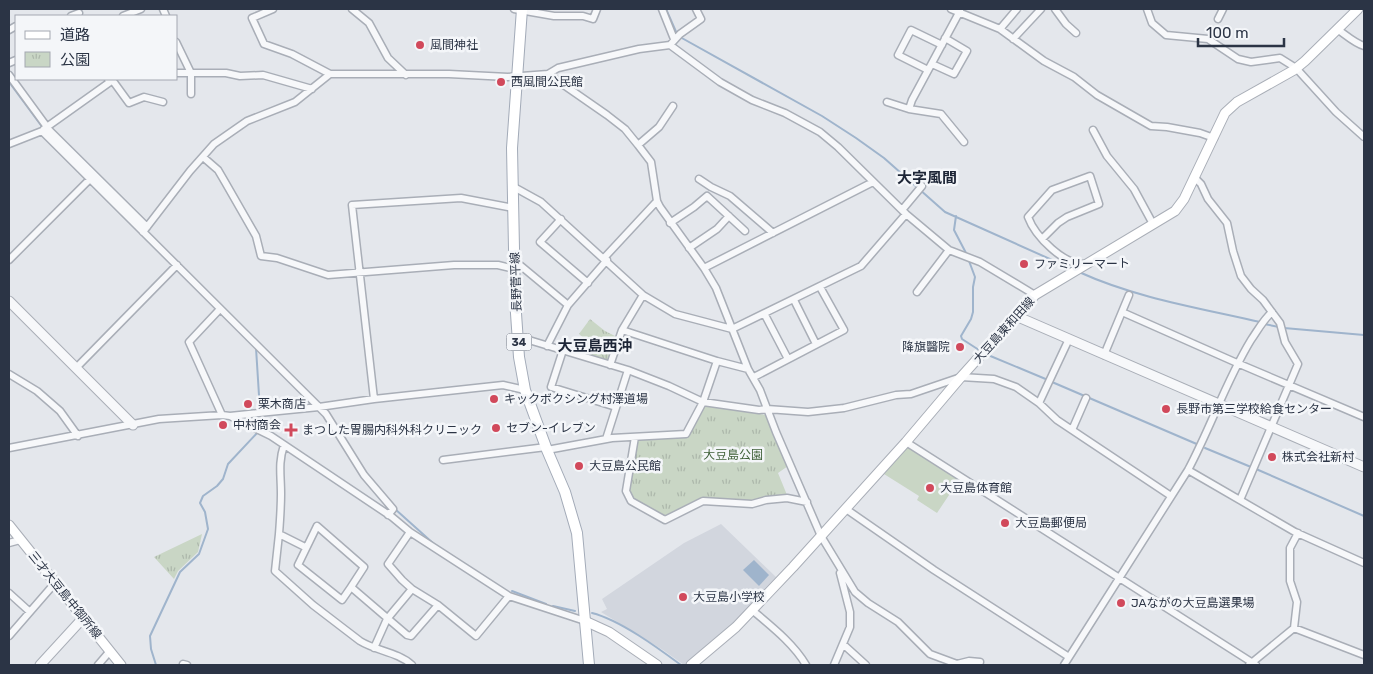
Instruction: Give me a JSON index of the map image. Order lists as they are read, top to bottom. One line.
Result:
{"streets":{"main road":["長野菅平線","大豆島東和田線","34","三才大豆島中御所線"]},"districts":["大字風間","大豆島西沖"],"parks":["大豆島公園"],"places":{"other":["風間神社","西風間公民館","ファミリーマート","降旗醫院","キックボクシング村澤道場","栗木商店","長野市第三学校給食センター","中村商会","セブン-イレブン","株式会社新村","大豆島公民館","大豆島体育館","大豆島郵便局","大豆島小学校","JAながの大豆島選果場"],"health":["まつした胃腸内科外科クリニック"]},"legend":["道路","公園"],"scale_bar":"100 m"}
